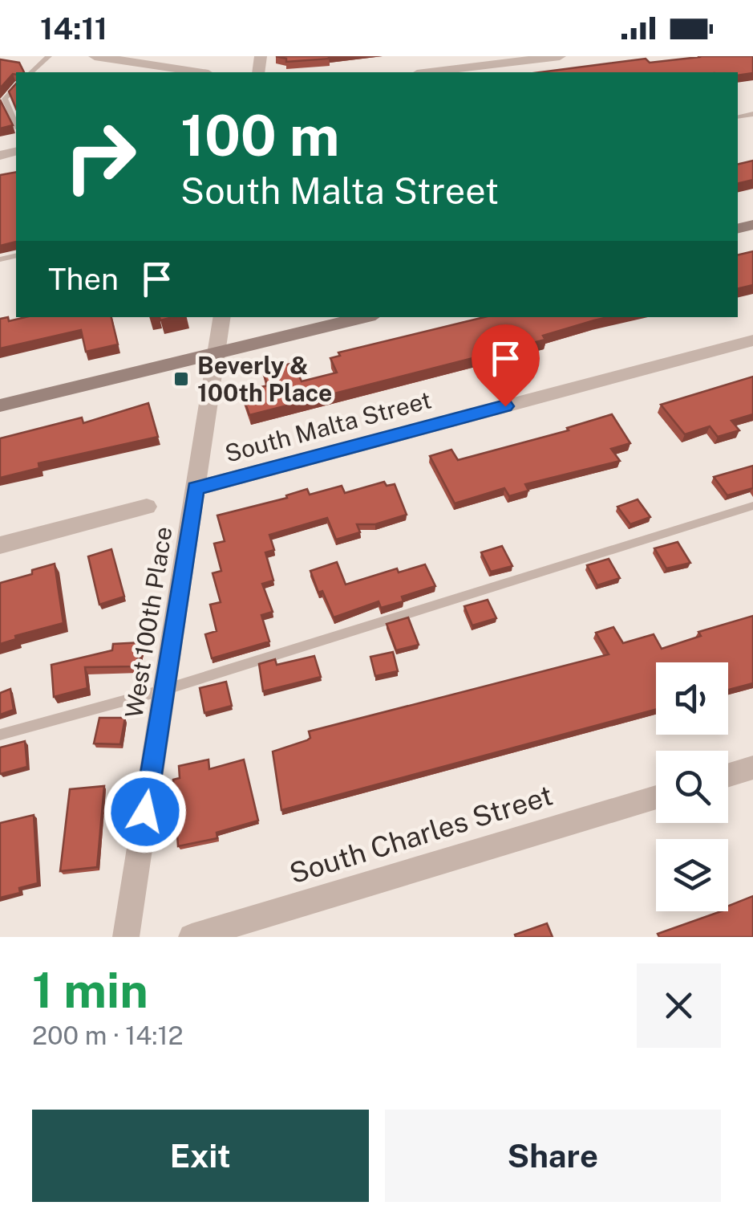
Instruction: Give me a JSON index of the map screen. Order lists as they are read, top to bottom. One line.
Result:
{"streets":{"street":["South Malta Street","West 100th Place","South Charles Street"]},"crossings":[["South Malta Street","West 100th Place"]],"places":{"transit":["Beverly & 100th Place"]},"page":{"status":"14:11","turn":["100 m","South Malta Street"],"then":"Then","heading":["1 min","200 m · 14:12"],"buttons":["Exit","Share"]}}
